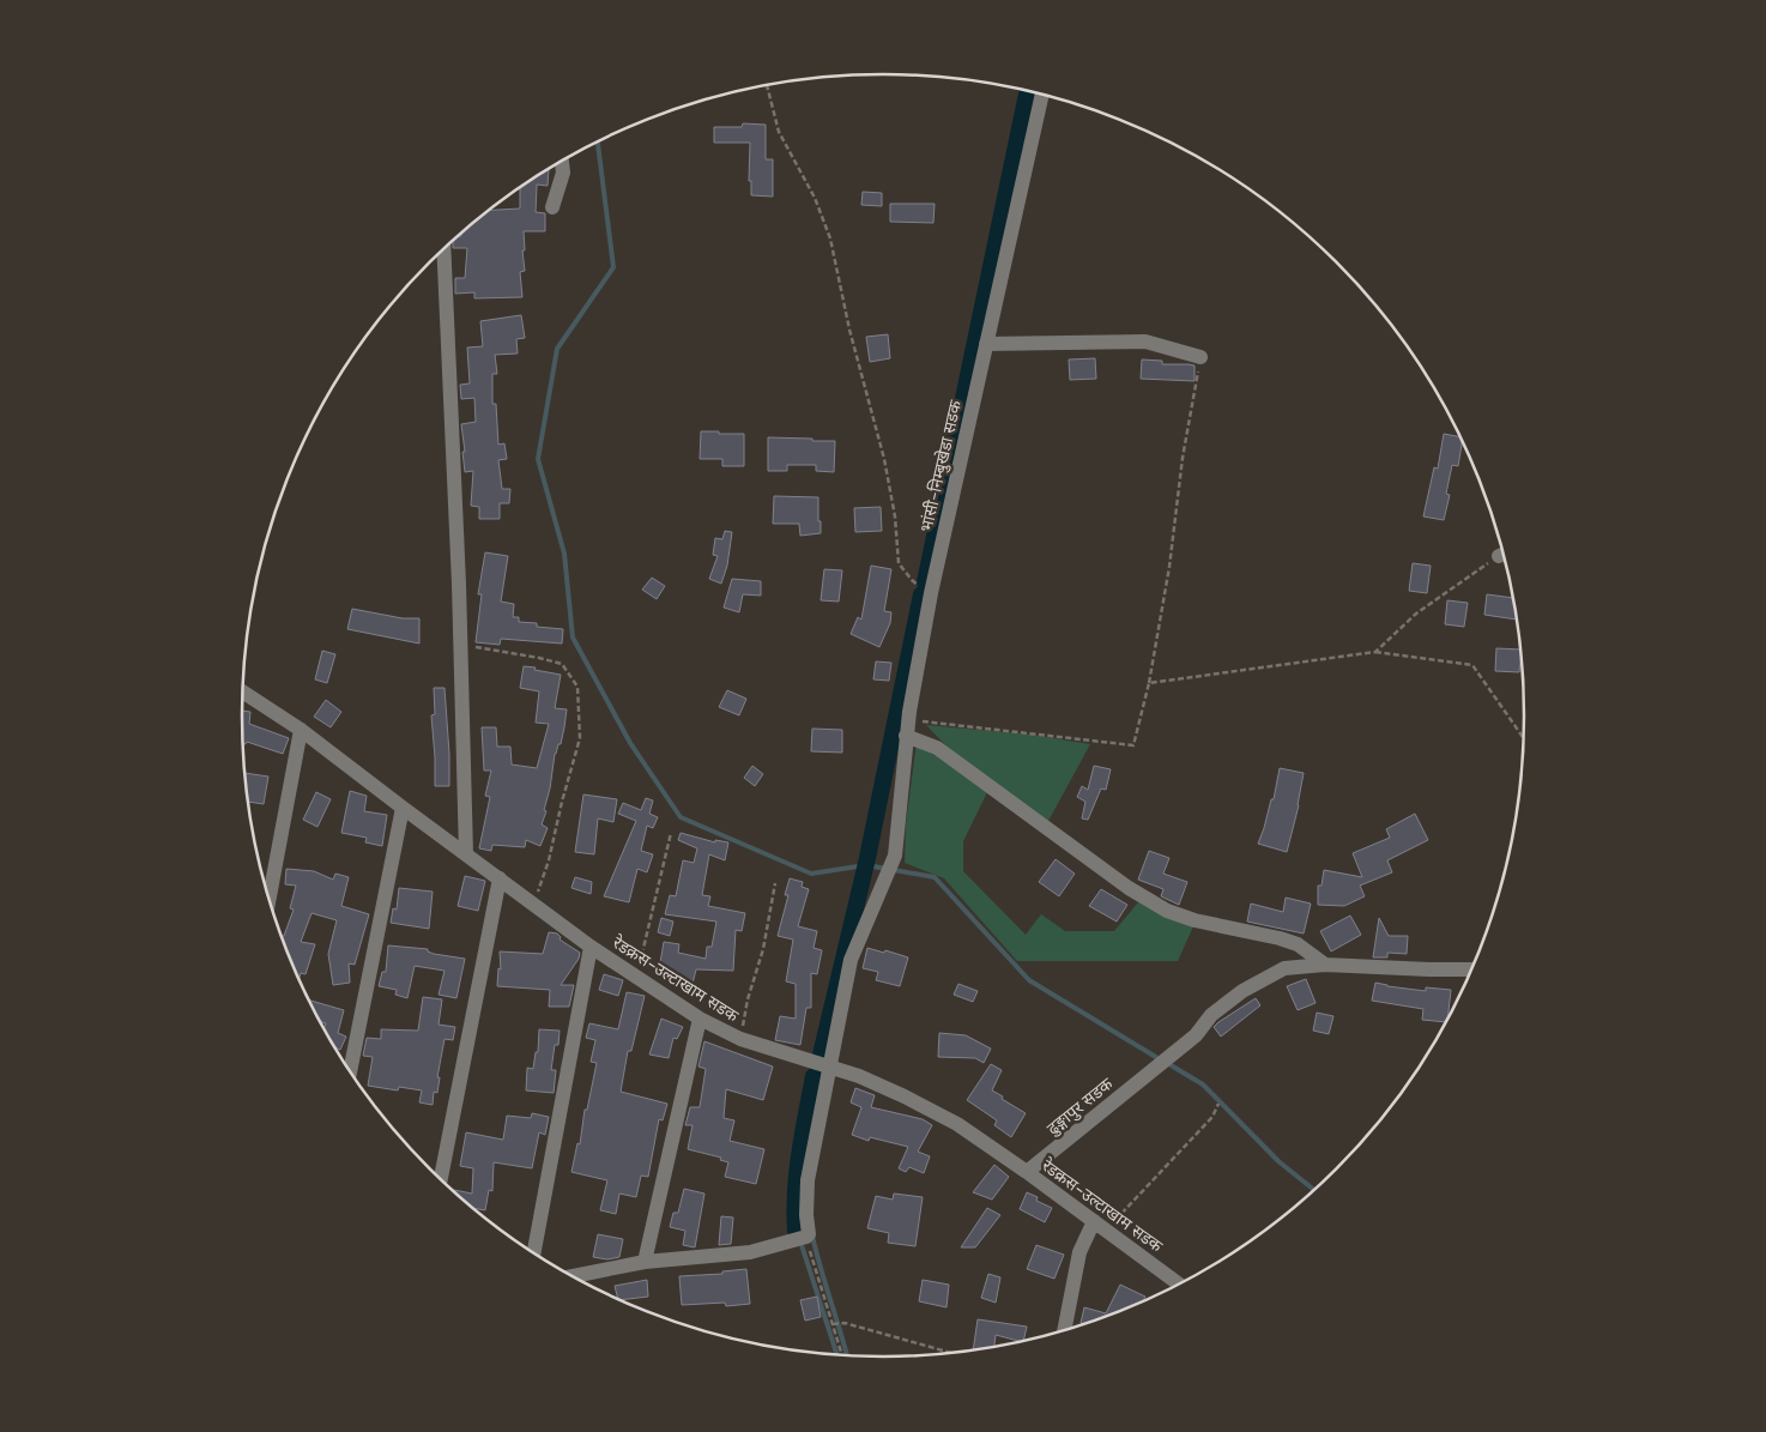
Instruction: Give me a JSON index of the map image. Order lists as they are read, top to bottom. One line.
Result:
{"streets":{"street":["भांसी-निम्बुखेडा सडक","रेडक्रस-उल्टाखाम सडक","ढुङ्गापुर सडक"]},"crossings":[["भांसी-निम्बुखेडा सडक","रेडक्रस-उल्टाखाम सडक"],["रेडक्रस-उल्टाखाम सडक","ढुङ्गापुर सडक"]]}
